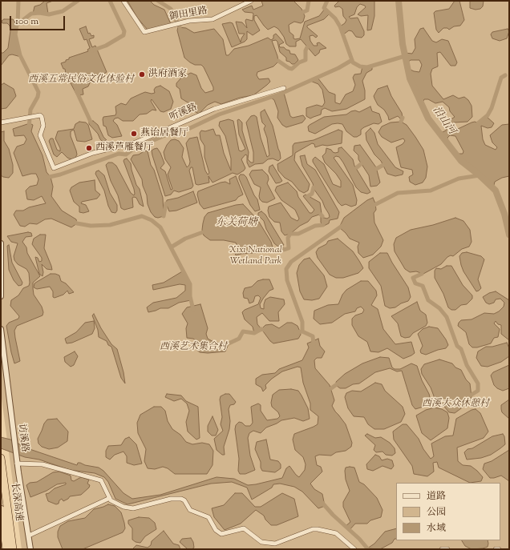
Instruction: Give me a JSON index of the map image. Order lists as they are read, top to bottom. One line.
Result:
{"streets":{"highway":["长深高速"],"street":["御田里路","听溪路","访溪路"]},"water":["沿山河","东关荷塘"],"parks":["西溪五常民俗文化体验村","Xixi National Wetland Park","西溪艺术集合村","西溪大众休憩村"],"places":["洪府酒家","燕诒居餐厅","西溪芦雁餐厅"],"legend":["道路","公园","水域"],"scale_bar":"100 m"}
